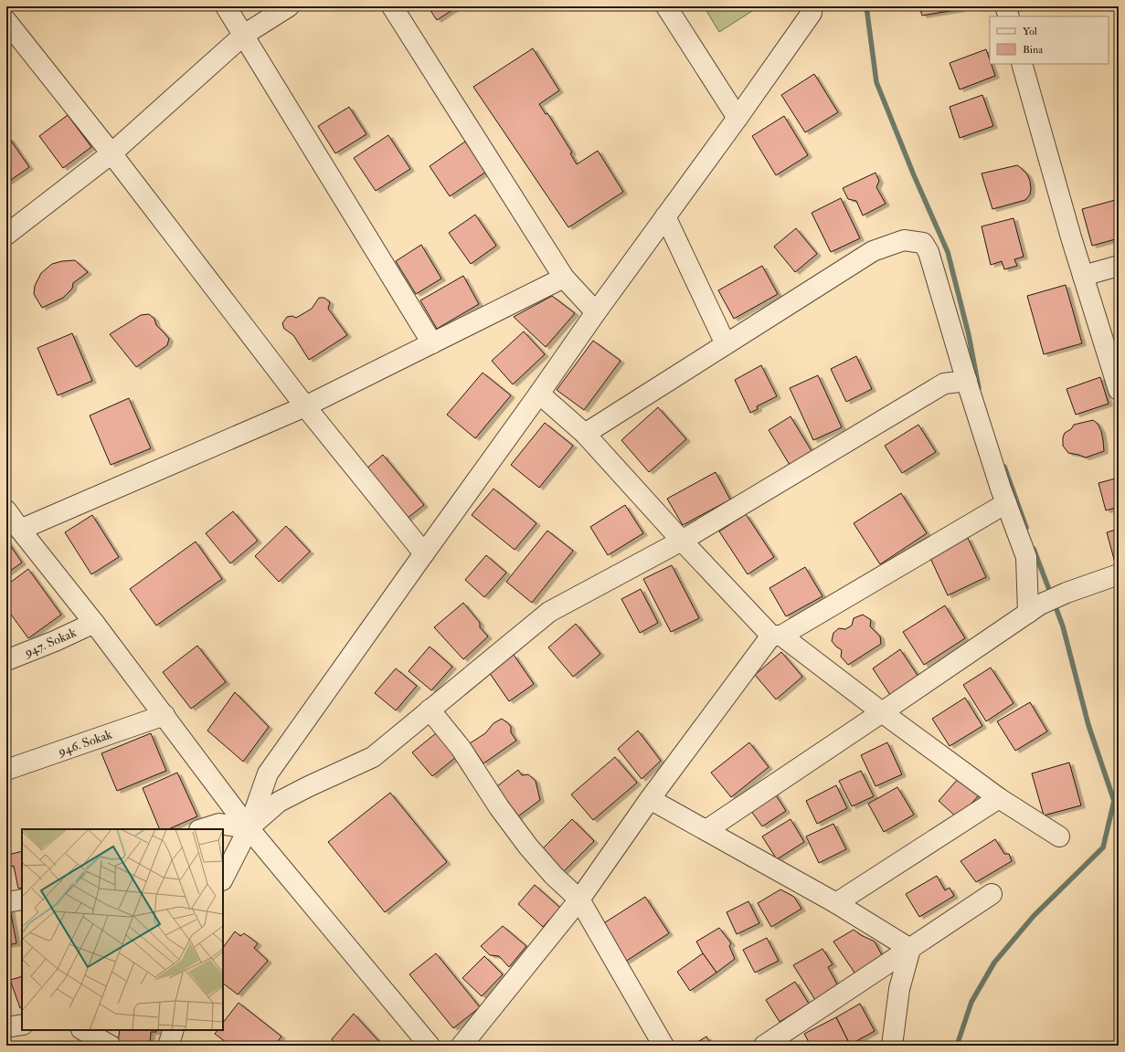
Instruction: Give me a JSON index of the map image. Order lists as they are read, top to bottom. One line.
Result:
{"streets":{"street":["947. Sokak","946. Sokak"]},"legend":["Yol","Bina"]}
